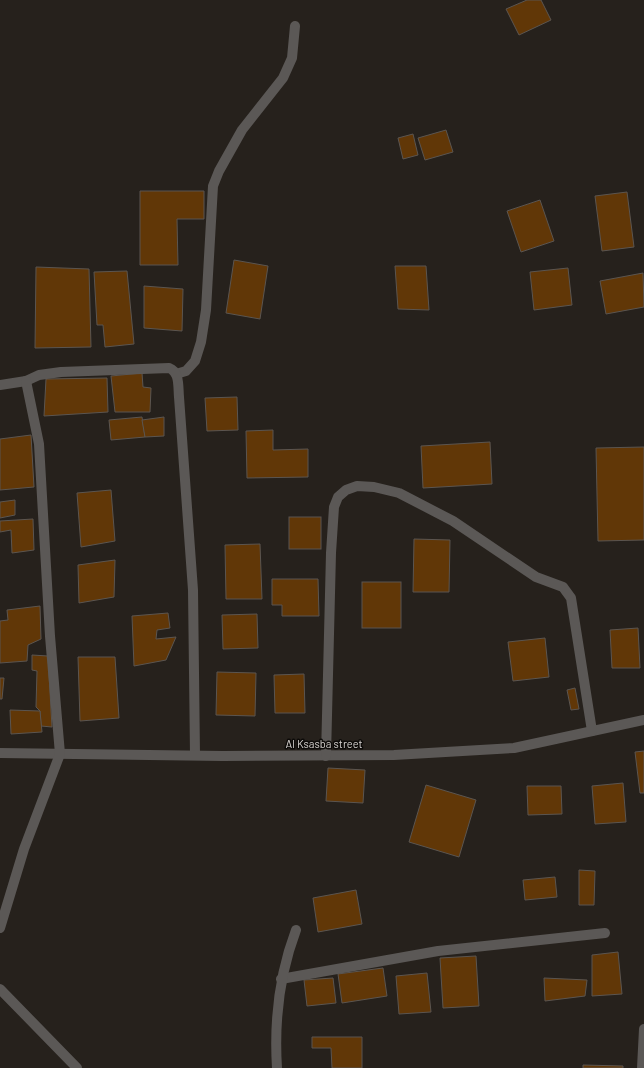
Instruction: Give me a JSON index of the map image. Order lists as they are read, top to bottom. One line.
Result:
{"streets":{"street":["Al Ksasba street"]}}
